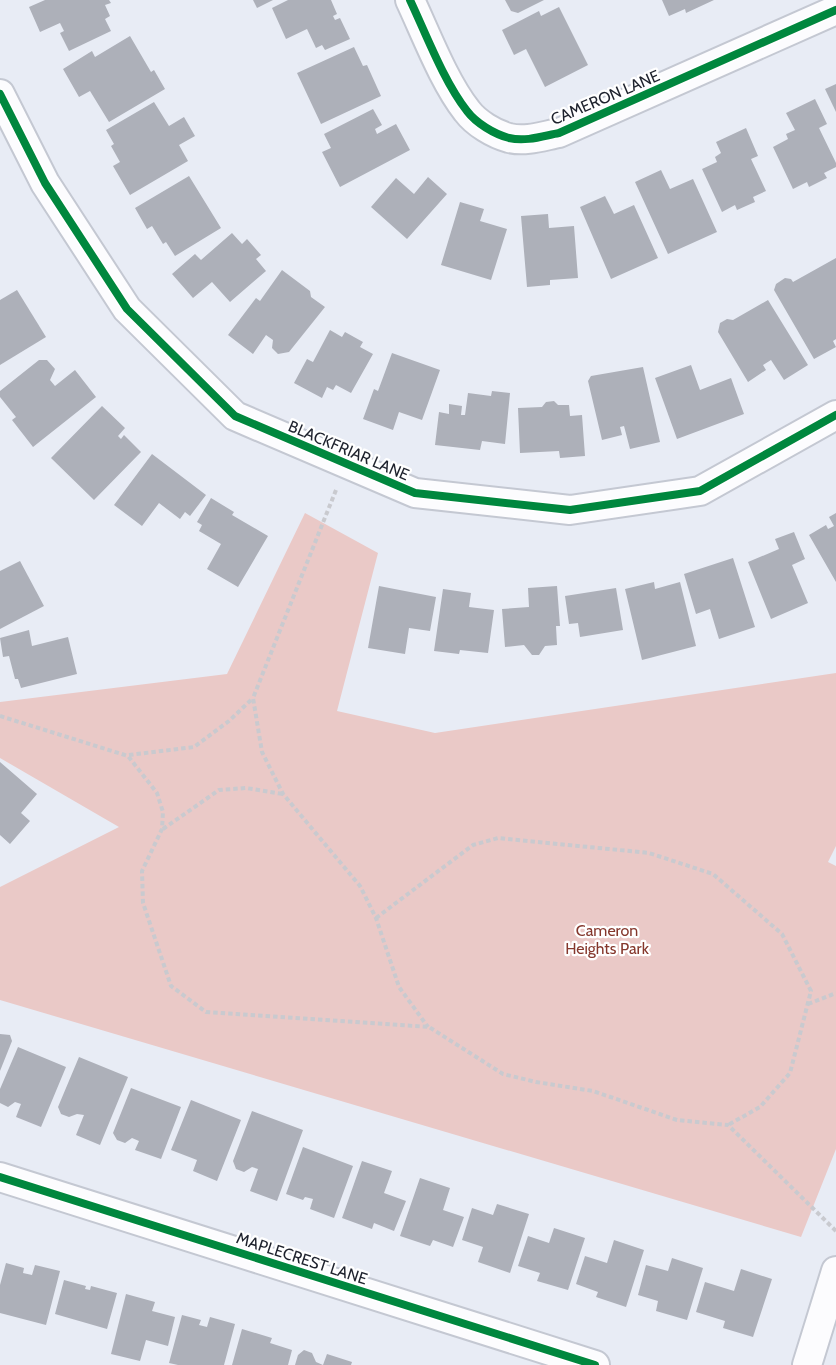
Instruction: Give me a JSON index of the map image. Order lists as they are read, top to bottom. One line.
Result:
{"streets":{"street":["CAMERON LANE","BLACKFRIAR LANE","MAPLECREST LANE"]},"parks":["Cameron Heights Park"]}
